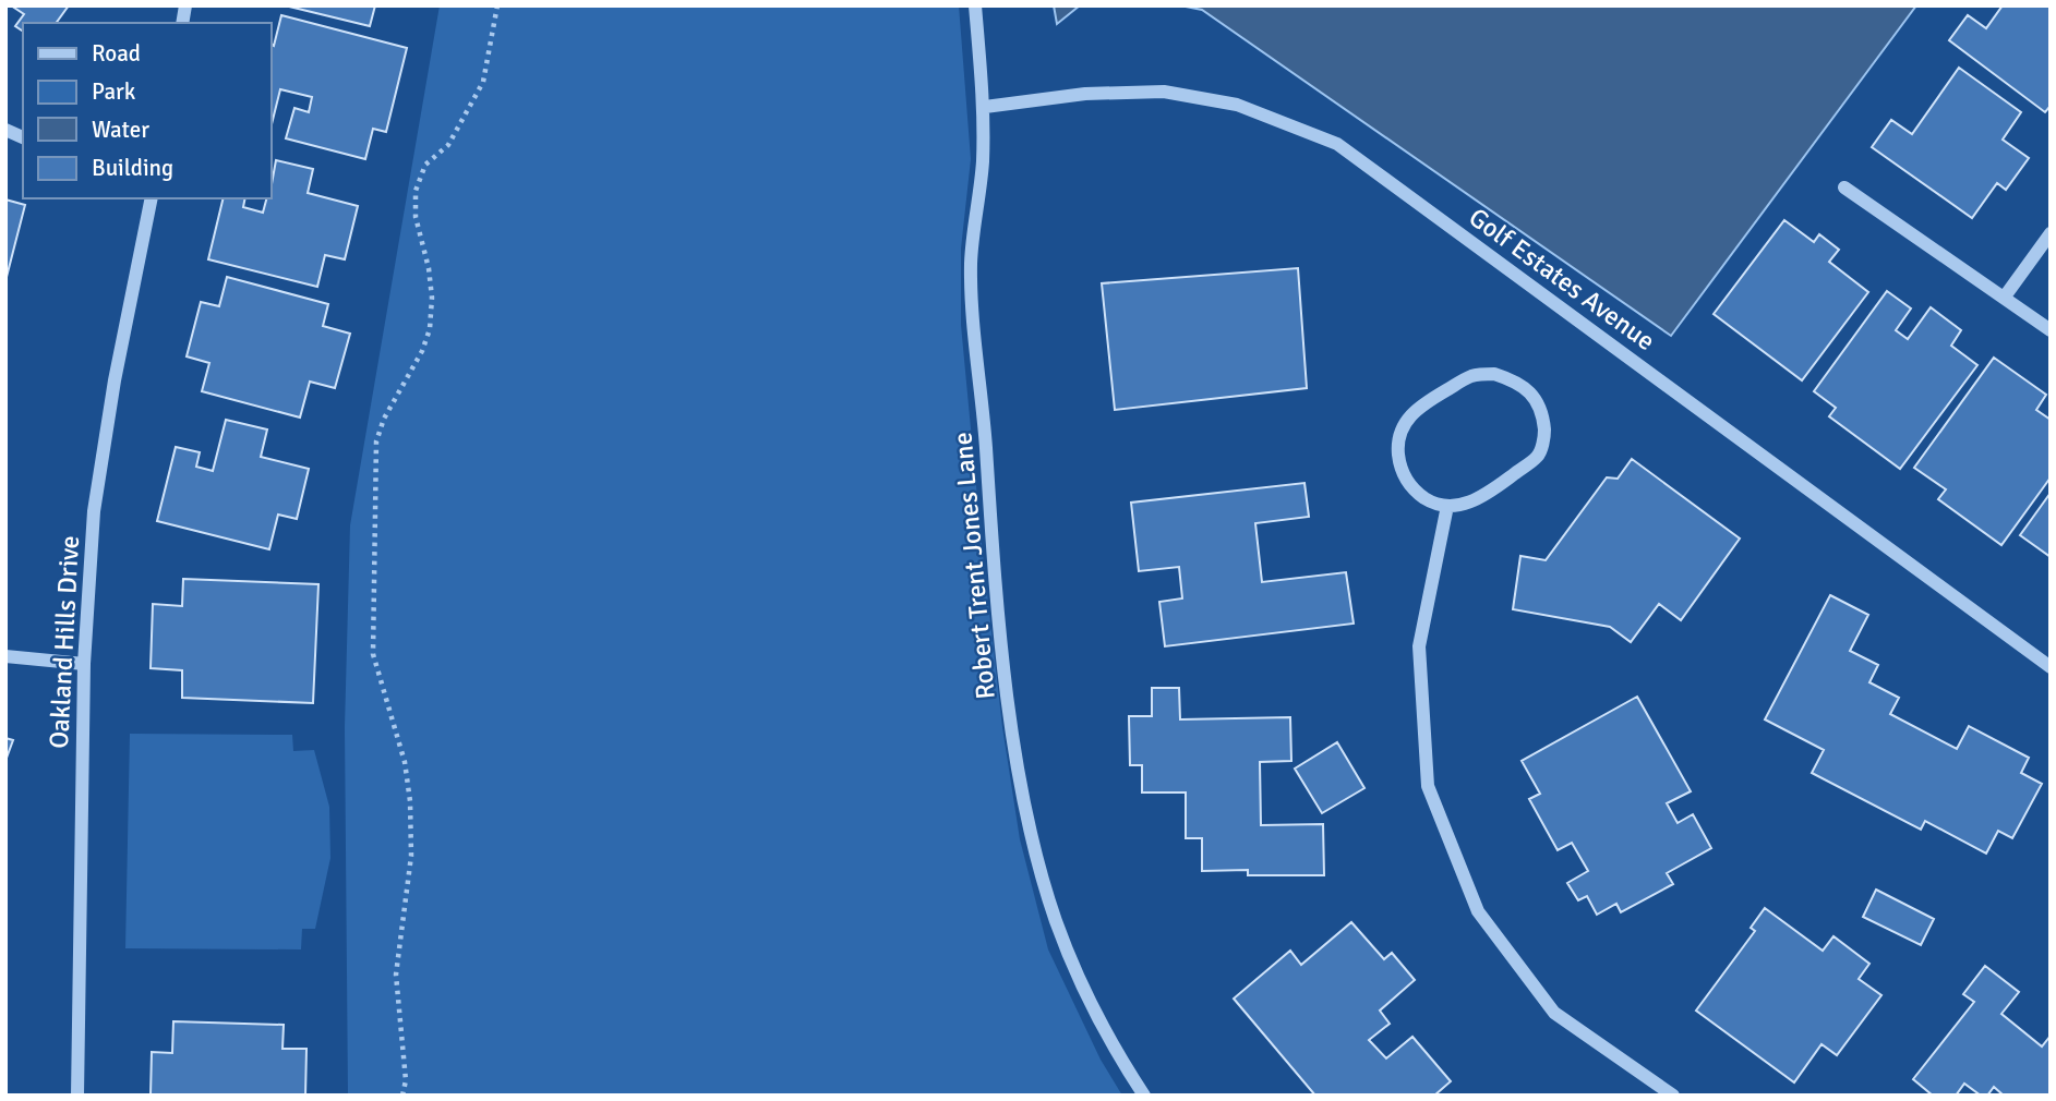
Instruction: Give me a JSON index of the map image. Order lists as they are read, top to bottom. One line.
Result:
{"streets":{"street":["Golf Estates Avenue","Robert Trent Jones Lane","Oakland Hills Drive"]},"crossings":[["Golf Estates Avenue","Robert Trent Jones Lane"]],"legend":["Road","Park","Water","Building"]}
